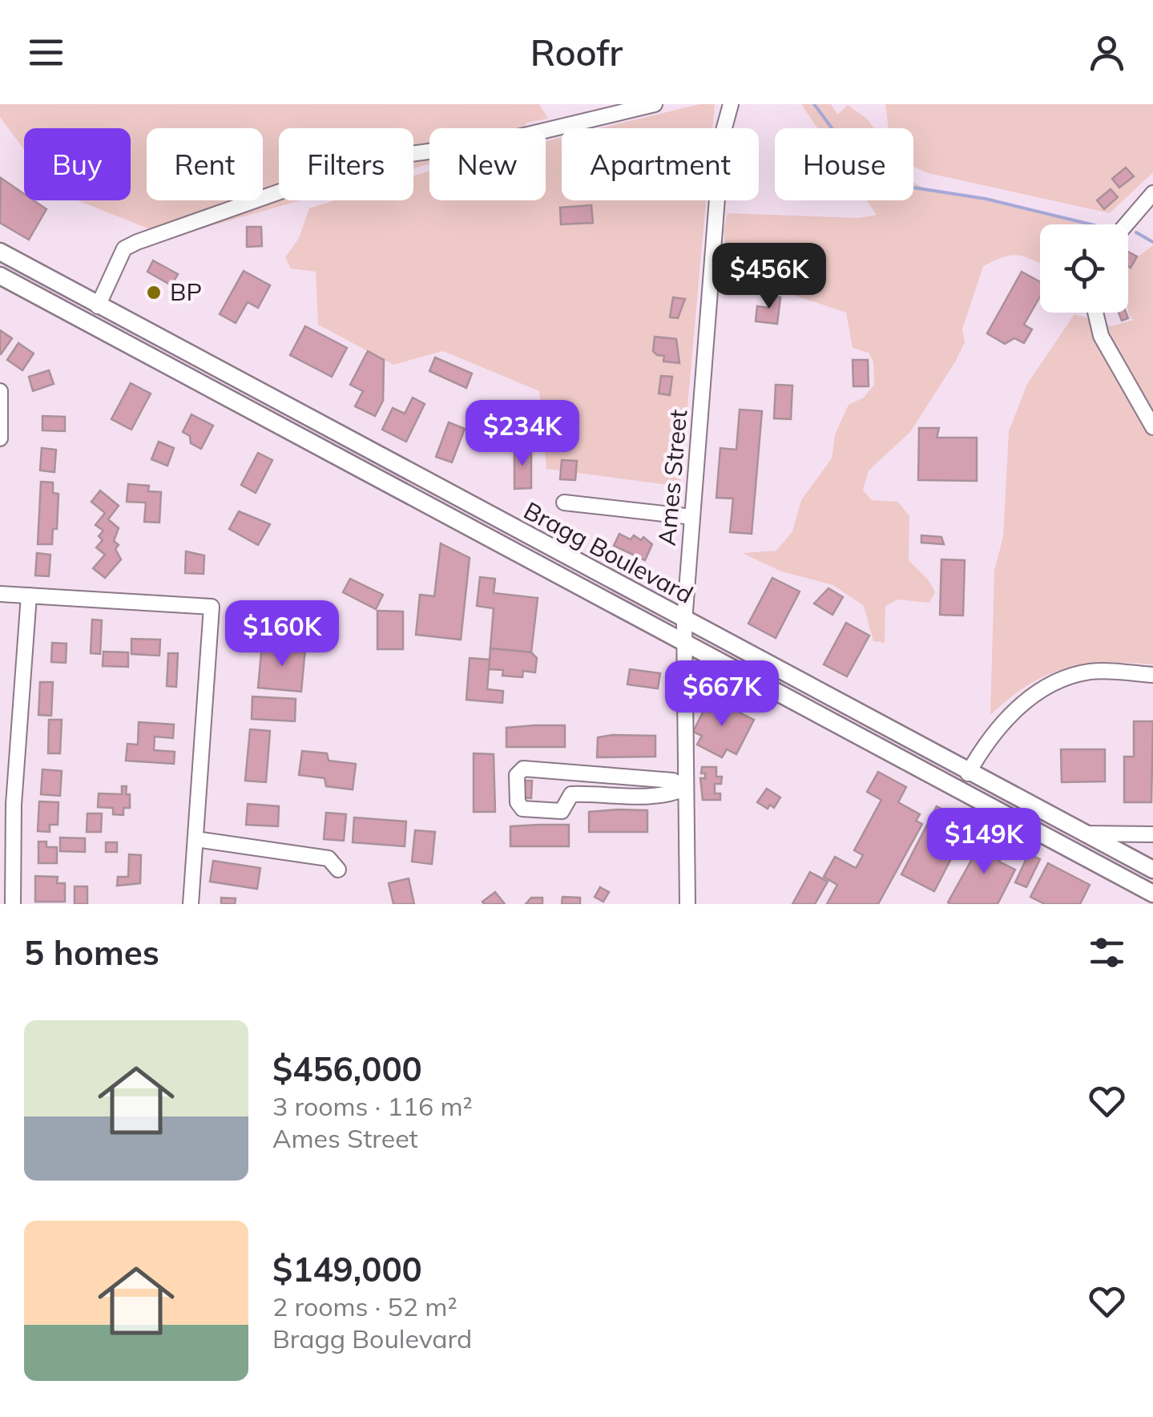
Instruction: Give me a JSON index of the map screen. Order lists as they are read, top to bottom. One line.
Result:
{"streets":{"main road":["Bragg Boulevard"],"street":["Ames Street"]},"crossings":[["Ames Street","Bragg Boulevard"]],"places":["BP"],"page":{"header":"Roofr","chip":["Buy","Rent","Filters","New","Apartment","House"],"price":["$456K","$234K","$160K","$667K","$149K"],"heading":"5 homes","list":[{"name":"$456,000","note":"3 rooms · 116 m² · Ames Street"},{"name":"$149,000","note":"2 rooms · 52 m² · Bragg Boulevard"}]}}
